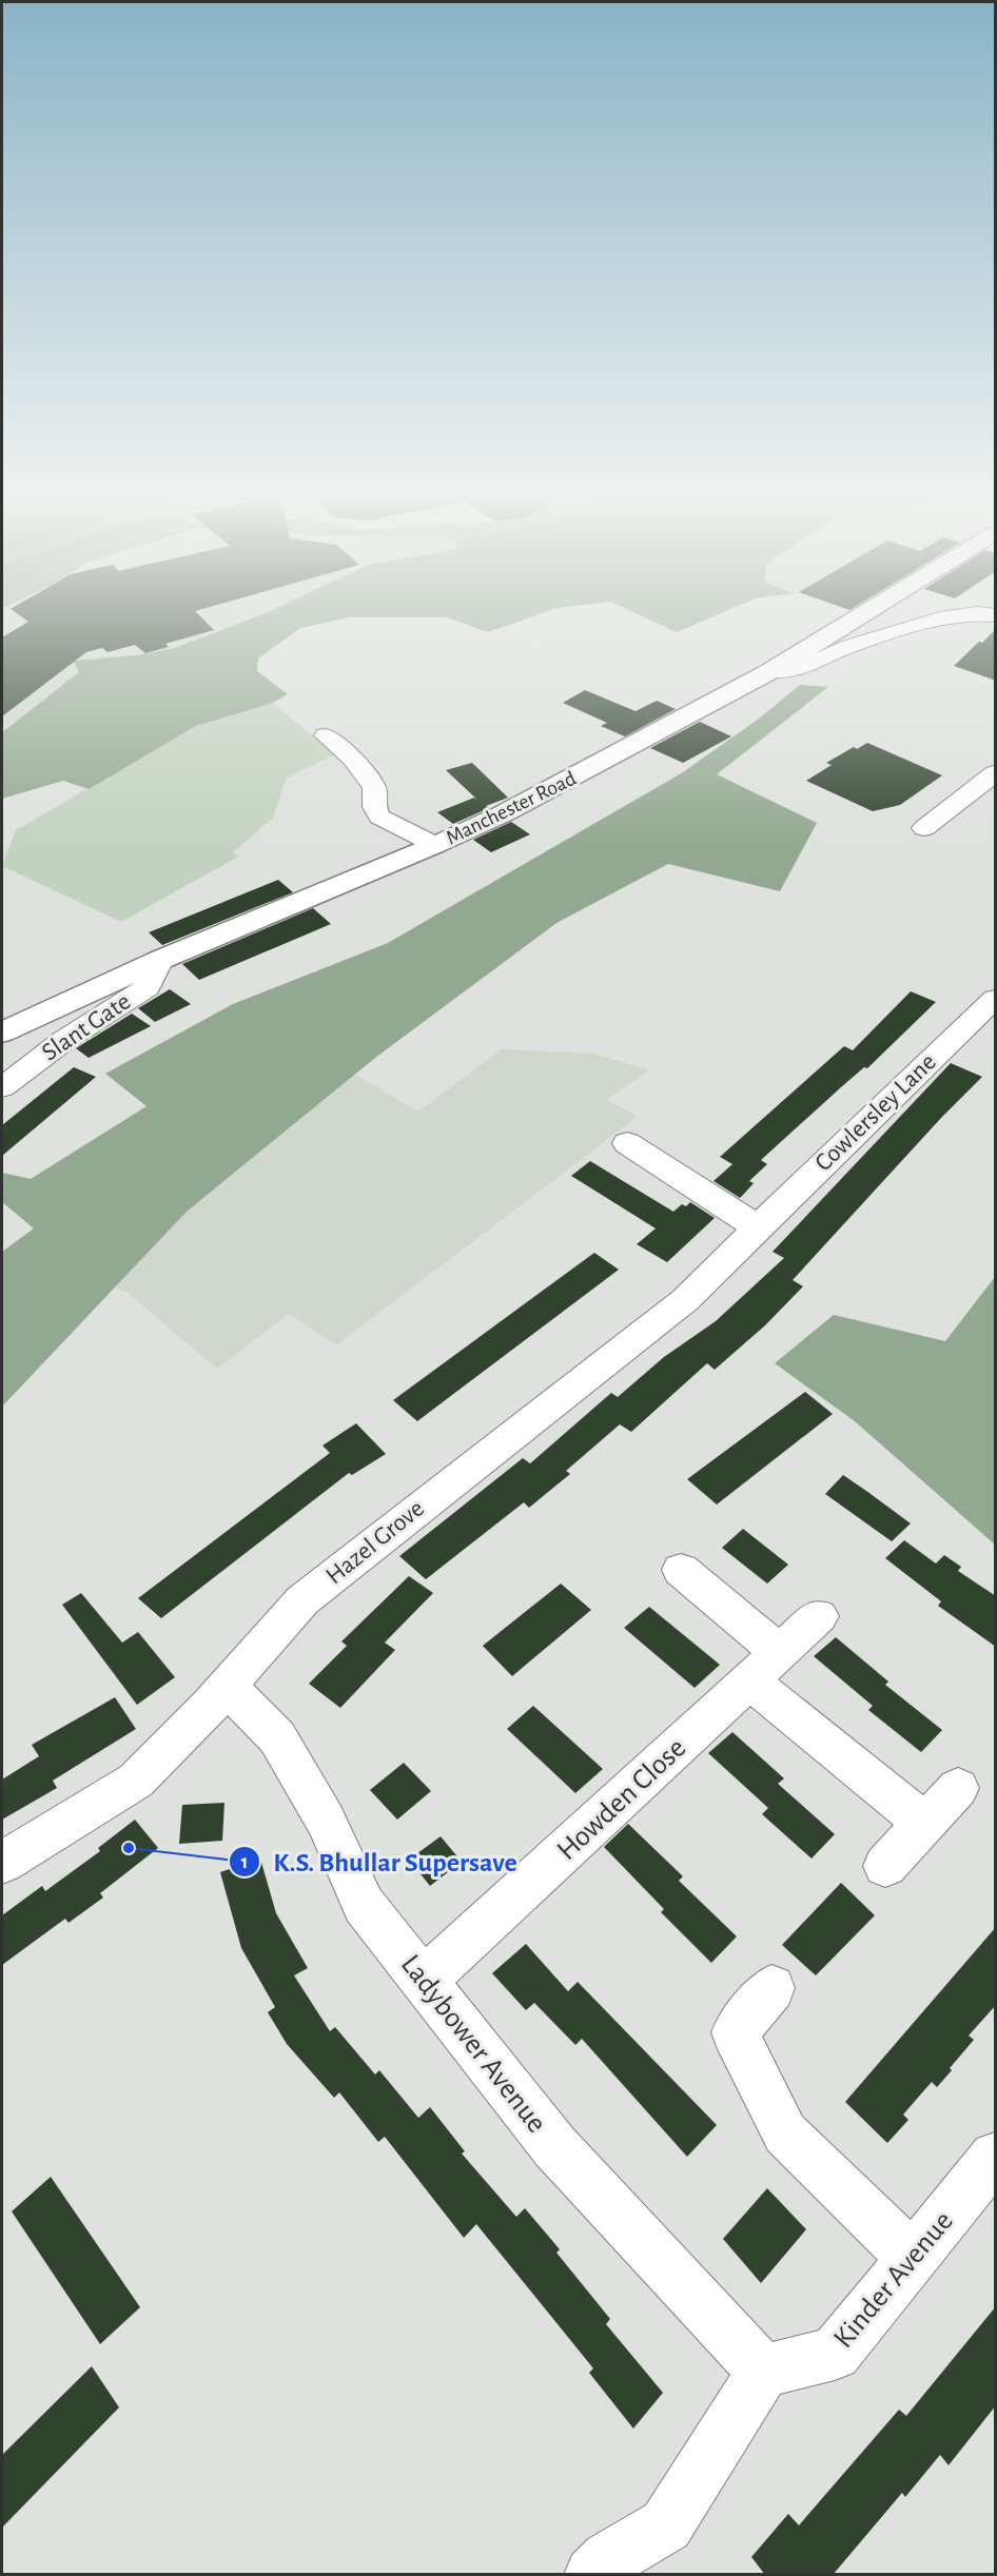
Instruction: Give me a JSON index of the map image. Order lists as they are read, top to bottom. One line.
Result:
{"streets":{"main road":["Manchester Road"],"street":["Slant Gate","Cowlersley Lane","Hazel Grove","Howden Close","Ladybower Avenue","Kinder Avenue"]},"crossings":[["Manchester Road","Slant Gate"],["Cowlersley Lane","Hazel Grove"],["Hazel Grove","Ladybower Avenue"],["Howden Close","Ladybower Avenue"],["Ladybower Avenue","Kinder Avenue"]],"places":["K.S. Bhullar Supersave"]}
